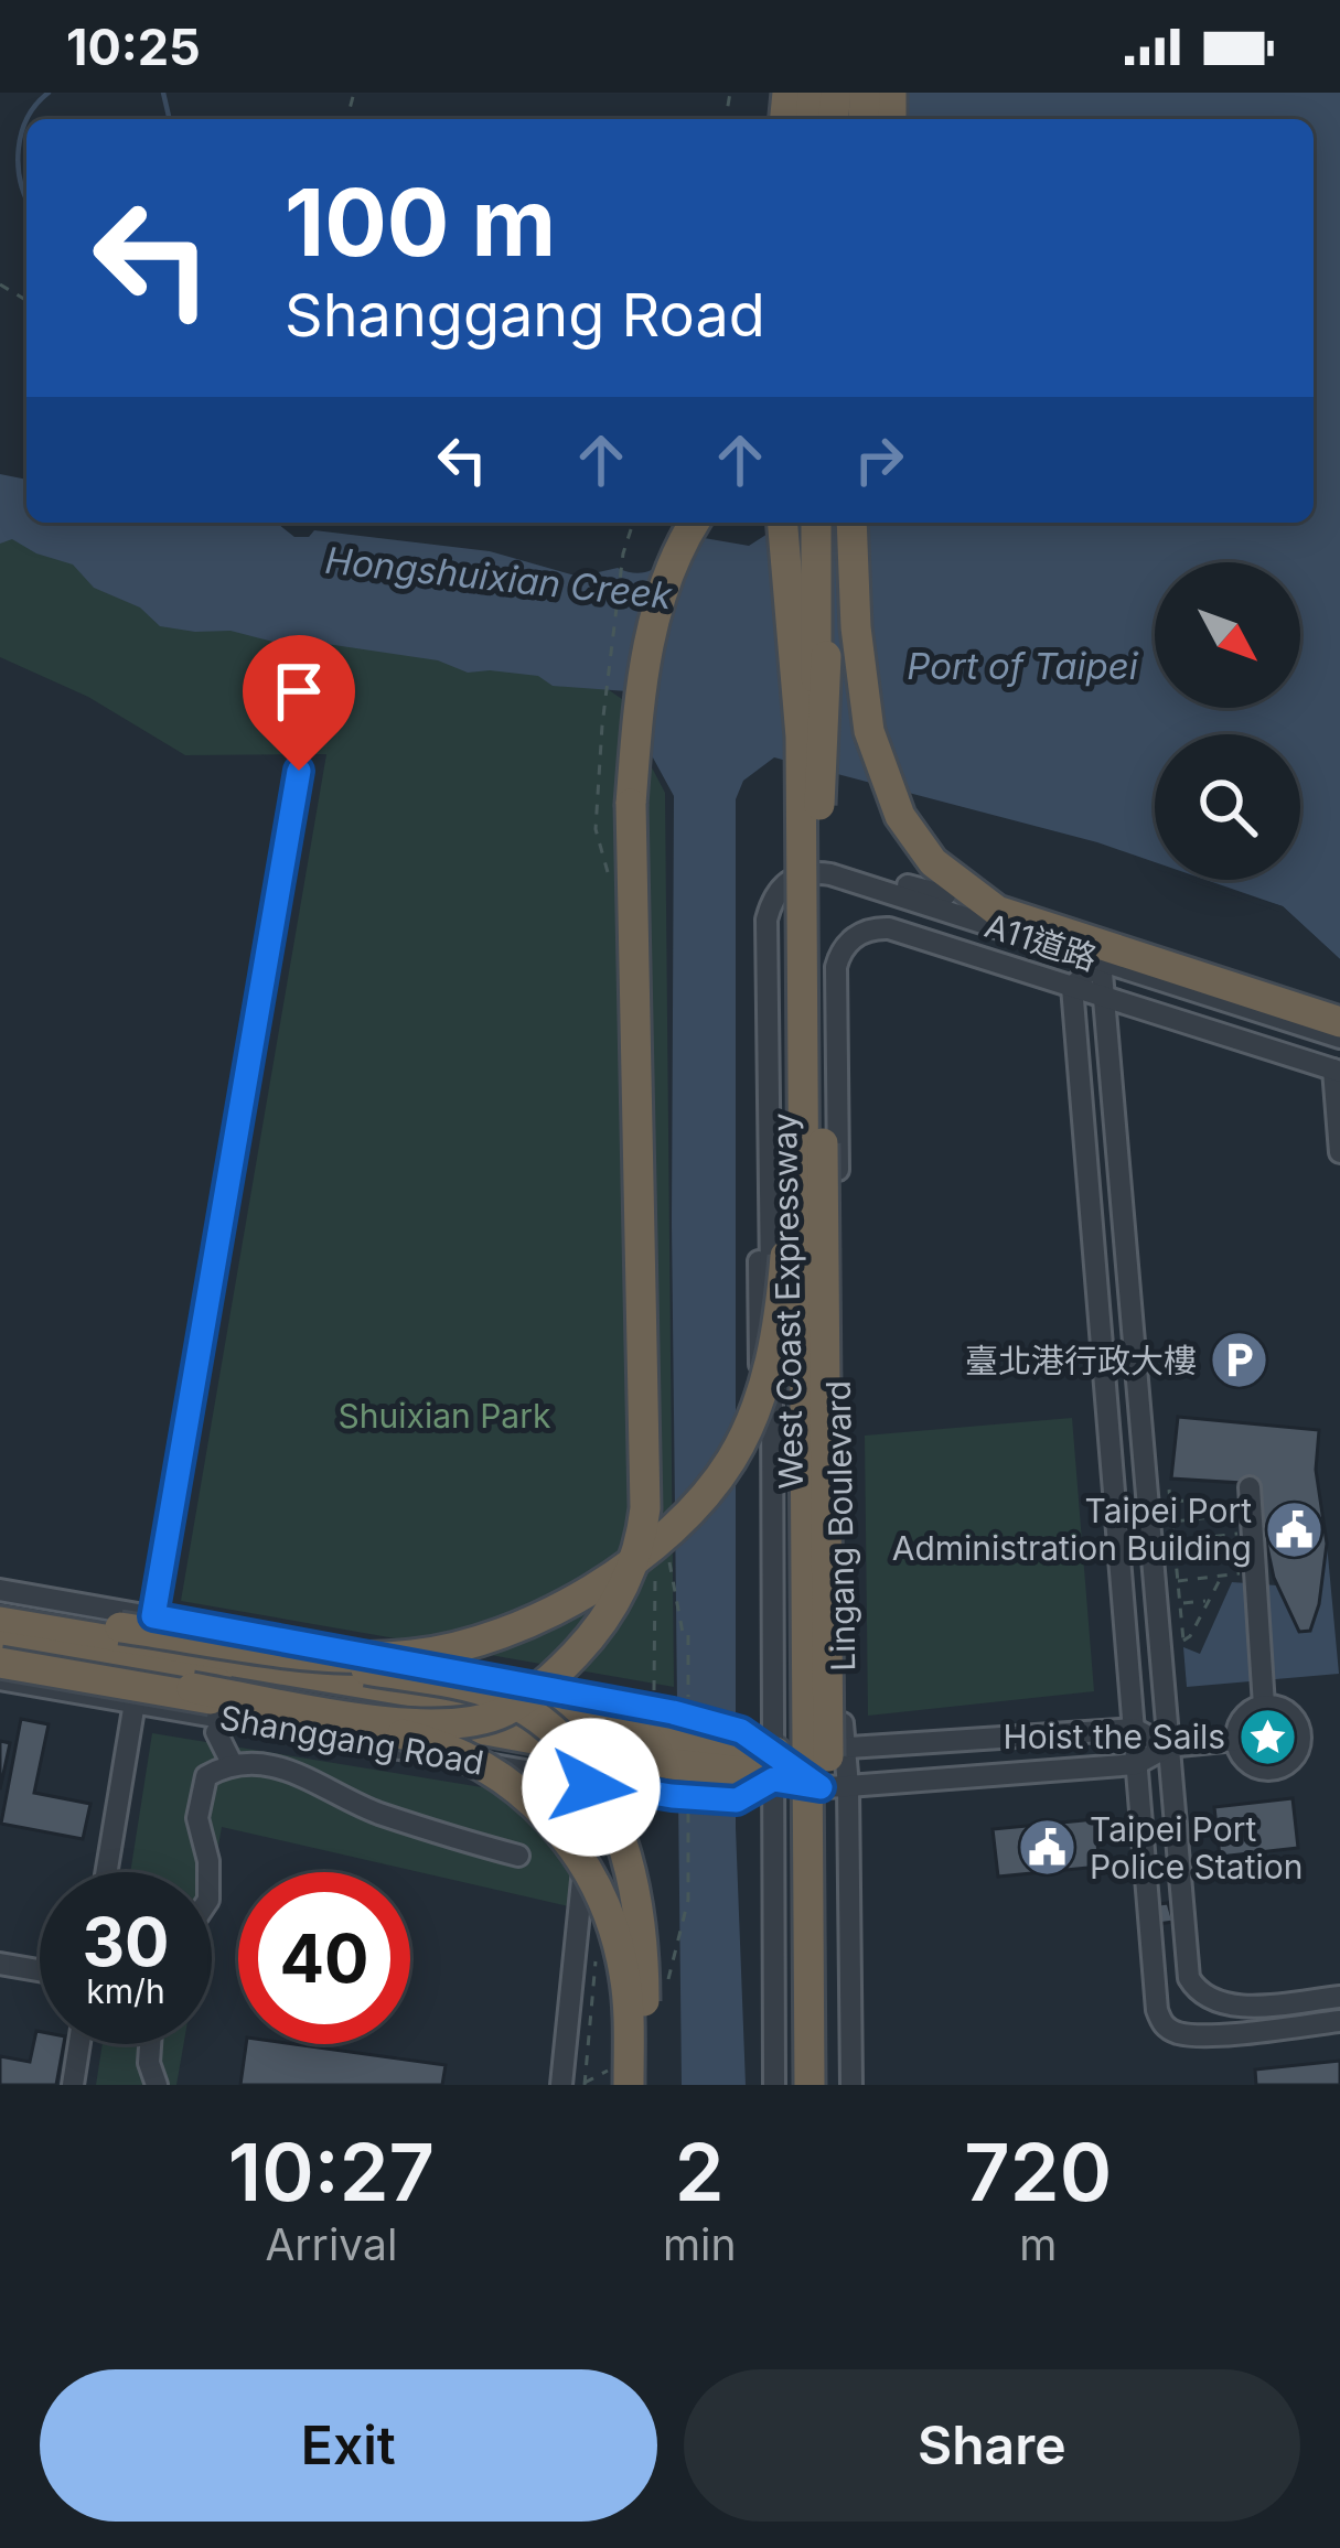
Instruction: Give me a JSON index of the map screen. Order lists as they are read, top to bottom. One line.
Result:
{"streets":{"highway":["West Coast Expressway"],"street":["A11道路","Lingang Boulevard","Shanggang Road"]},"crossings":[["A11道路","Lingang Boulevard"]],"water":["Hongshuixian Creek","Port of Taipei"],"parks":["Shuixian Park"],"places":{"parking":["臺北港行政大樓"],"public building":["Taipei Port Administration Building","Taipei Port Police Station"],"place":["Hoist the Sails"]},"north":"bottom right","page":{"status":"10:25","turn":["100 m","Shanggang Road"],"speed":"30 km/h","limit":"40","eta":["10:27","Arrival","2","min","720","m"],"buttons":["Exit","Share"]}}
